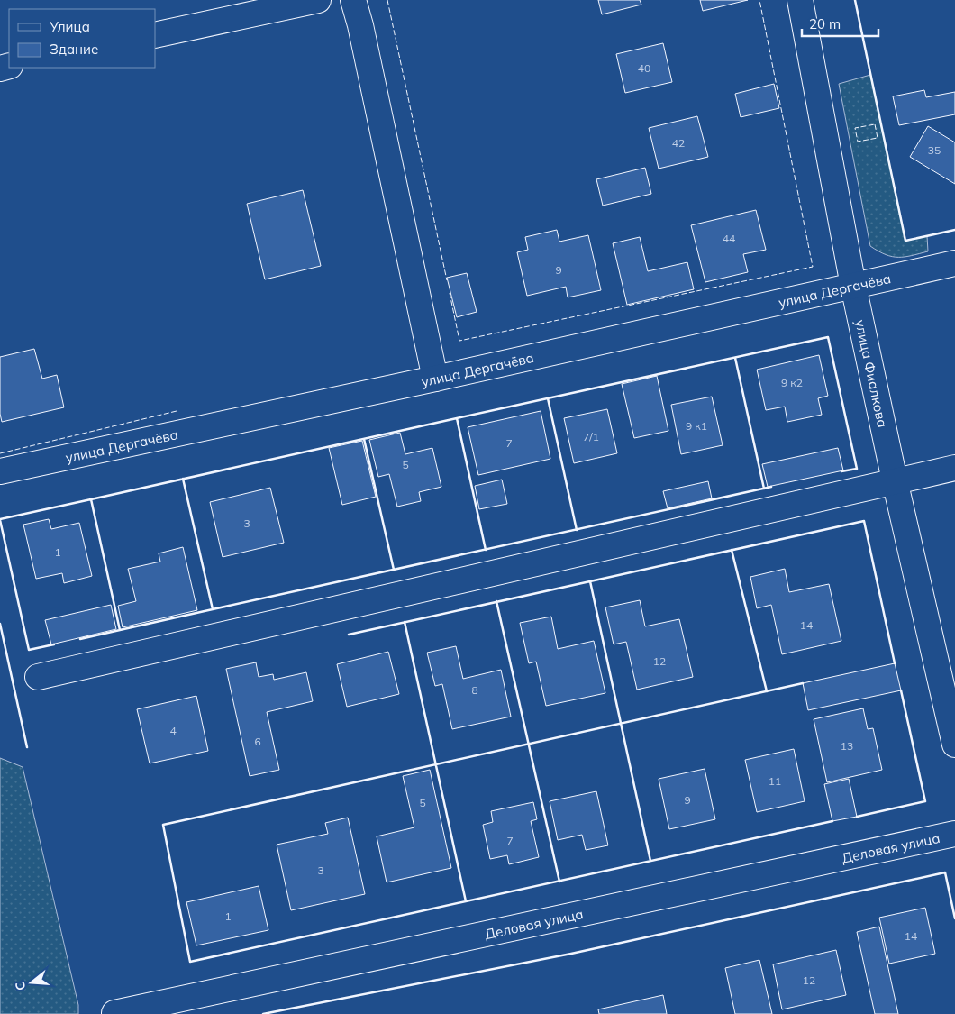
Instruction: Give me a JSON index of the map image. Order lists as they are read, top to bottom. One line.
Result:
{"streets":{"street":["улица Дергачёва","улица Фиалкова","Деловая улица"]},"crossings":[["улица Дергачёва","улица Фиалкова"]],"house_numbers":["40","42","35","44","9","9 к2","9 к1","7/1","7","5","3","1","14","12","8","4","6","13","11","9","5","7","3","1","14","12"],"legend":["Улица","Здание"],"scale_bar":"20 m","north":"left"}
